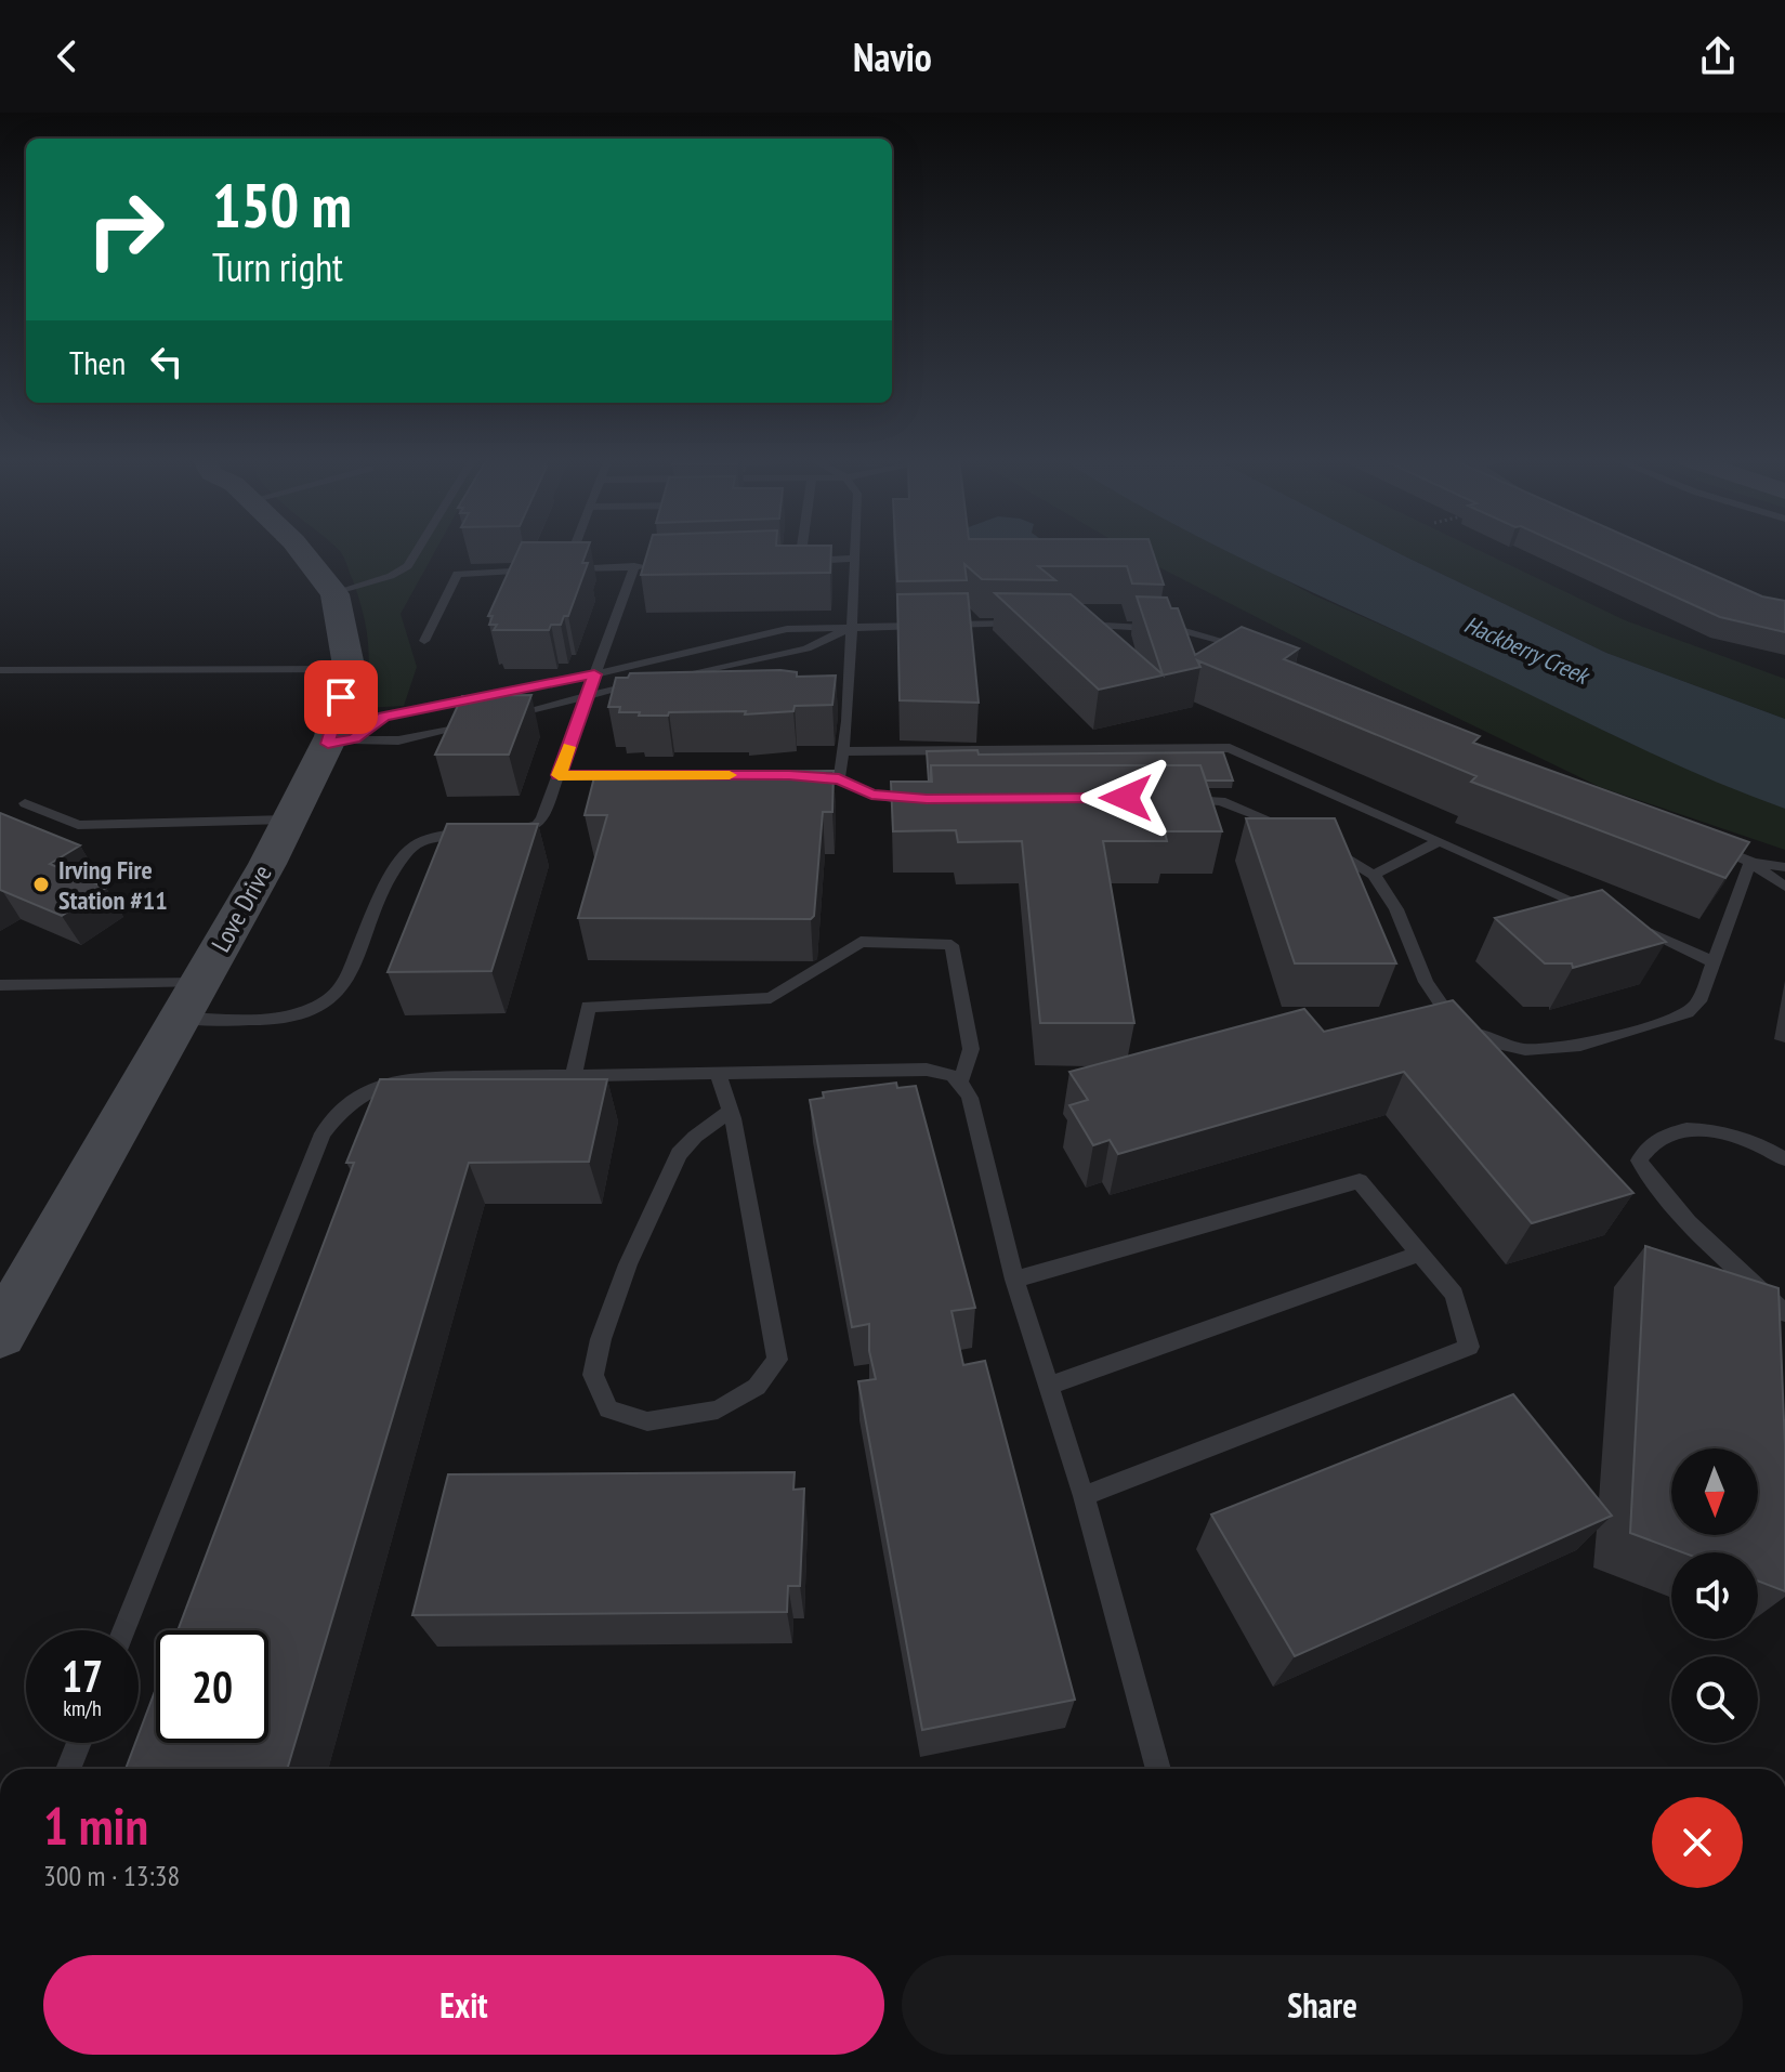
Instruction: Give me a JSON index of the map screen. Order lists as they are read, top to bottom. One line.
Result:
{"streets":{"street":["Love Drive"]},"water":["Hackberry Creek"],"places":["Irving Fire Station #11"],"north":"bottom","page":{"header":"Navio","turn":["150 m","Turn right"],"then":"Then","speed":"17 km/h","limit":"20","heading":["1 min","300 m · 13:38"],"buttons":["Exit","Share"]}}
